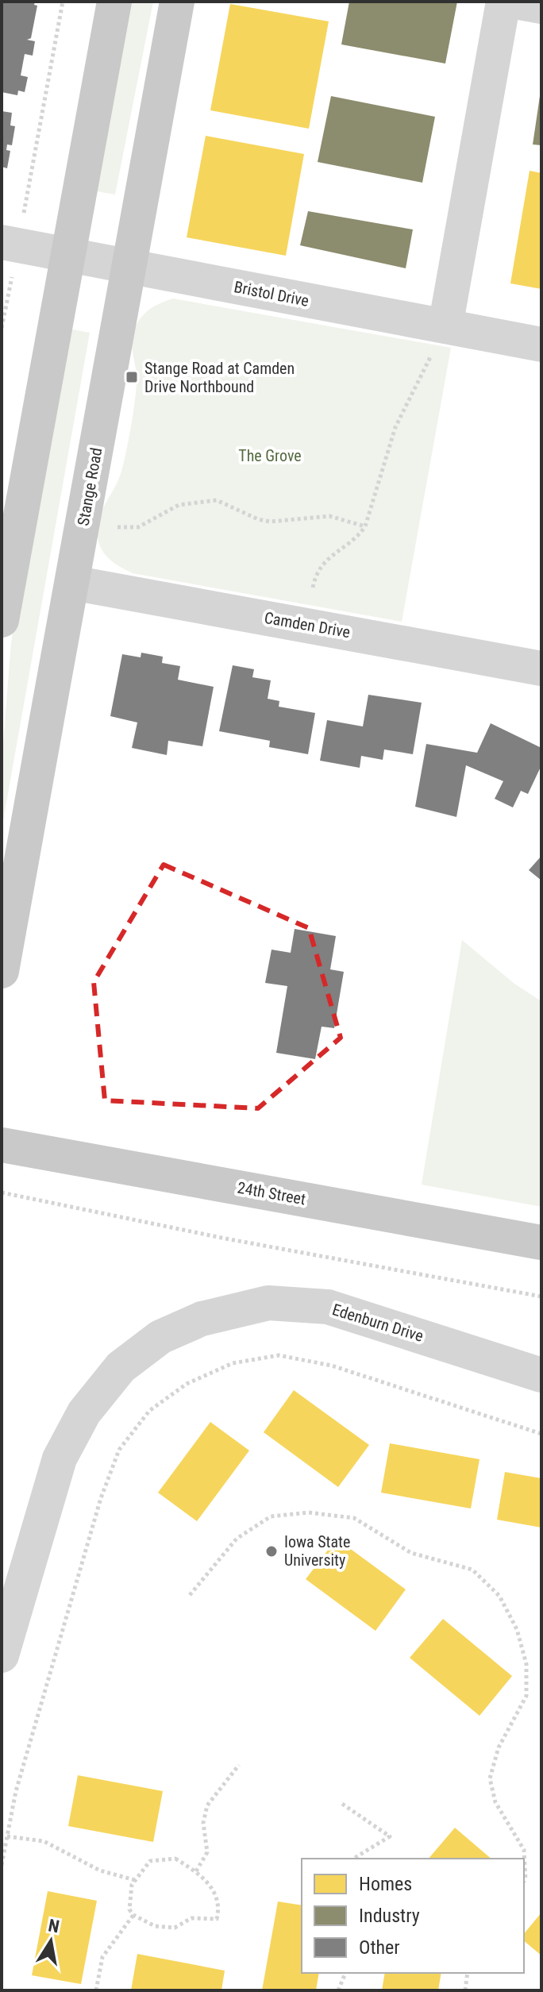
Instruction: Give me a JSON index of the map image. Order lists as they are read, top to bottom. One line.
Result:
{"streets":{"main road":["Stange Road","24th Street"],"street":["Bristol Drive","Camden Drive","Edenburn Drive"]},"crossings":[["Bristol Drive","Stange Road"],["Stange Road","Camden Drive"]],"parks":["The Grove"],"places":{"transit":["Stange Road at Camden Drive Northbound"],"other":["Iowa State University"]},"legend":["Homes","Industry","Other"],"north":"top"}
